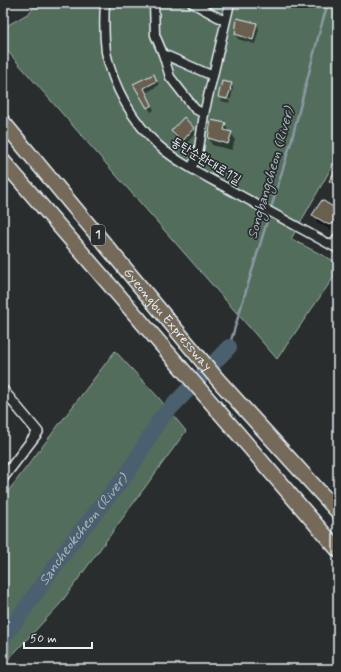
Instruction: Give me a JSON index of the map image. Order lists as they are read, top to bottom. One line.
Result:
{"streets":{"highway":["1","Gyeongbu Expressway"],"street":["동탄순환대로1길"]},"water":["Songbangcheon (River)","Sancheokcheon (River)"],"scale_bar":"50 m"}
